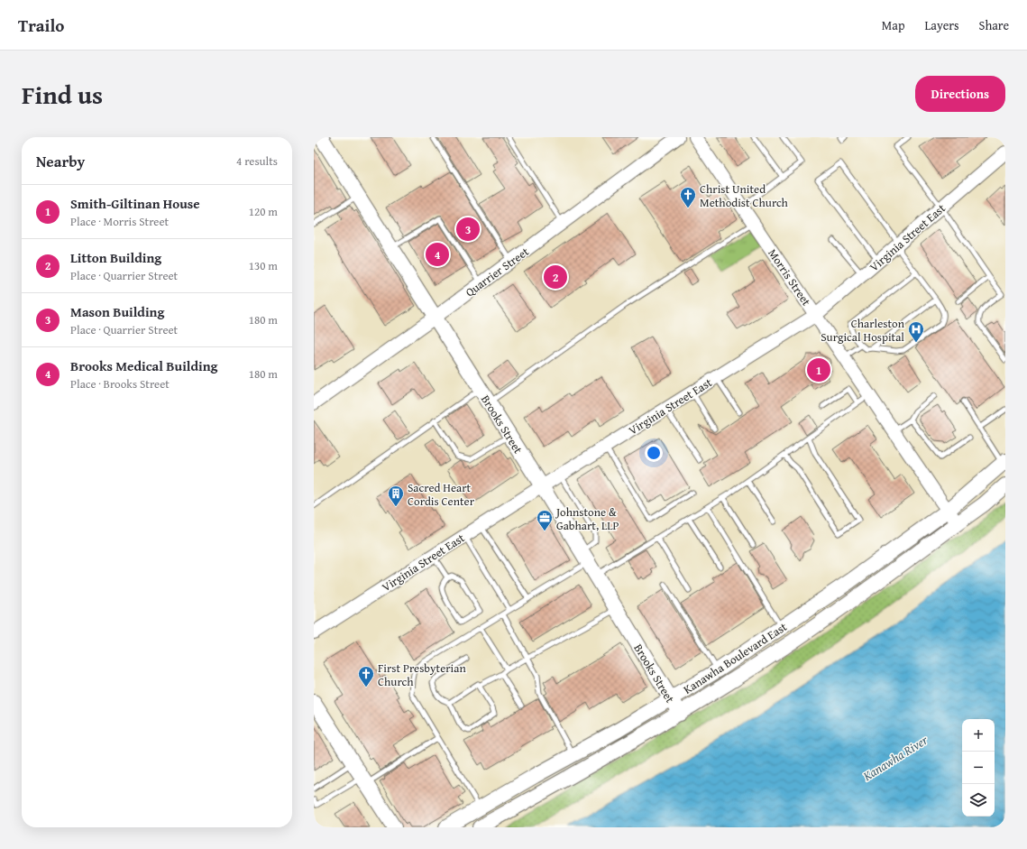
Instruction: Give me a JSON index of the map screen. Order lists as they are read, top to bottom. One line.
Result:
{"streets":{"main road":["Virginia Street East","Quarrier Street","Morris Street","Brooks Street","Kanawha Boulevard East"]},"crossings":[["Virginia Street East","Morris Street"],["Virginia Street East","Brooks Street"],["Quarrier Street","Brooks Street"],["Morris Street","Kanawha Boulevard East"],["Brooks Street","Kanawha Boulevard East"]],"water":["Kanawha River"],"places":{"church":["Christ United Methodist Church","First Presbyterian Church"],"hospital":["Charleston Surgical Hospital"],"building":["Sacred Heart Cordis Center"],"office":["Johnstone & Gabhart, LLP"]},"page":{"header":"Trailo","nav":["Map","Layers","Share"],"title":"Find us","buttons":"Directions","heading":["Nearby","4 results"],"list":[{"mark":"1","name":"Smith-Giltinan House","note":"Place · Morris Street","value":"120 m"},{"mark":"2","name":"Litton Building","note":"Place · Quarrier Street","value":"130 m"},{"mark":"3","name":"Mason Building","note":"Place · Quarrier Street","value":"180 m"},{"mark":"4","name":"Brooks Medical Building","note":"Place · Brooks Street","value":"180 m"}],"pins":["3","4","2","1"],"map_buttons":["+","−"]}}
